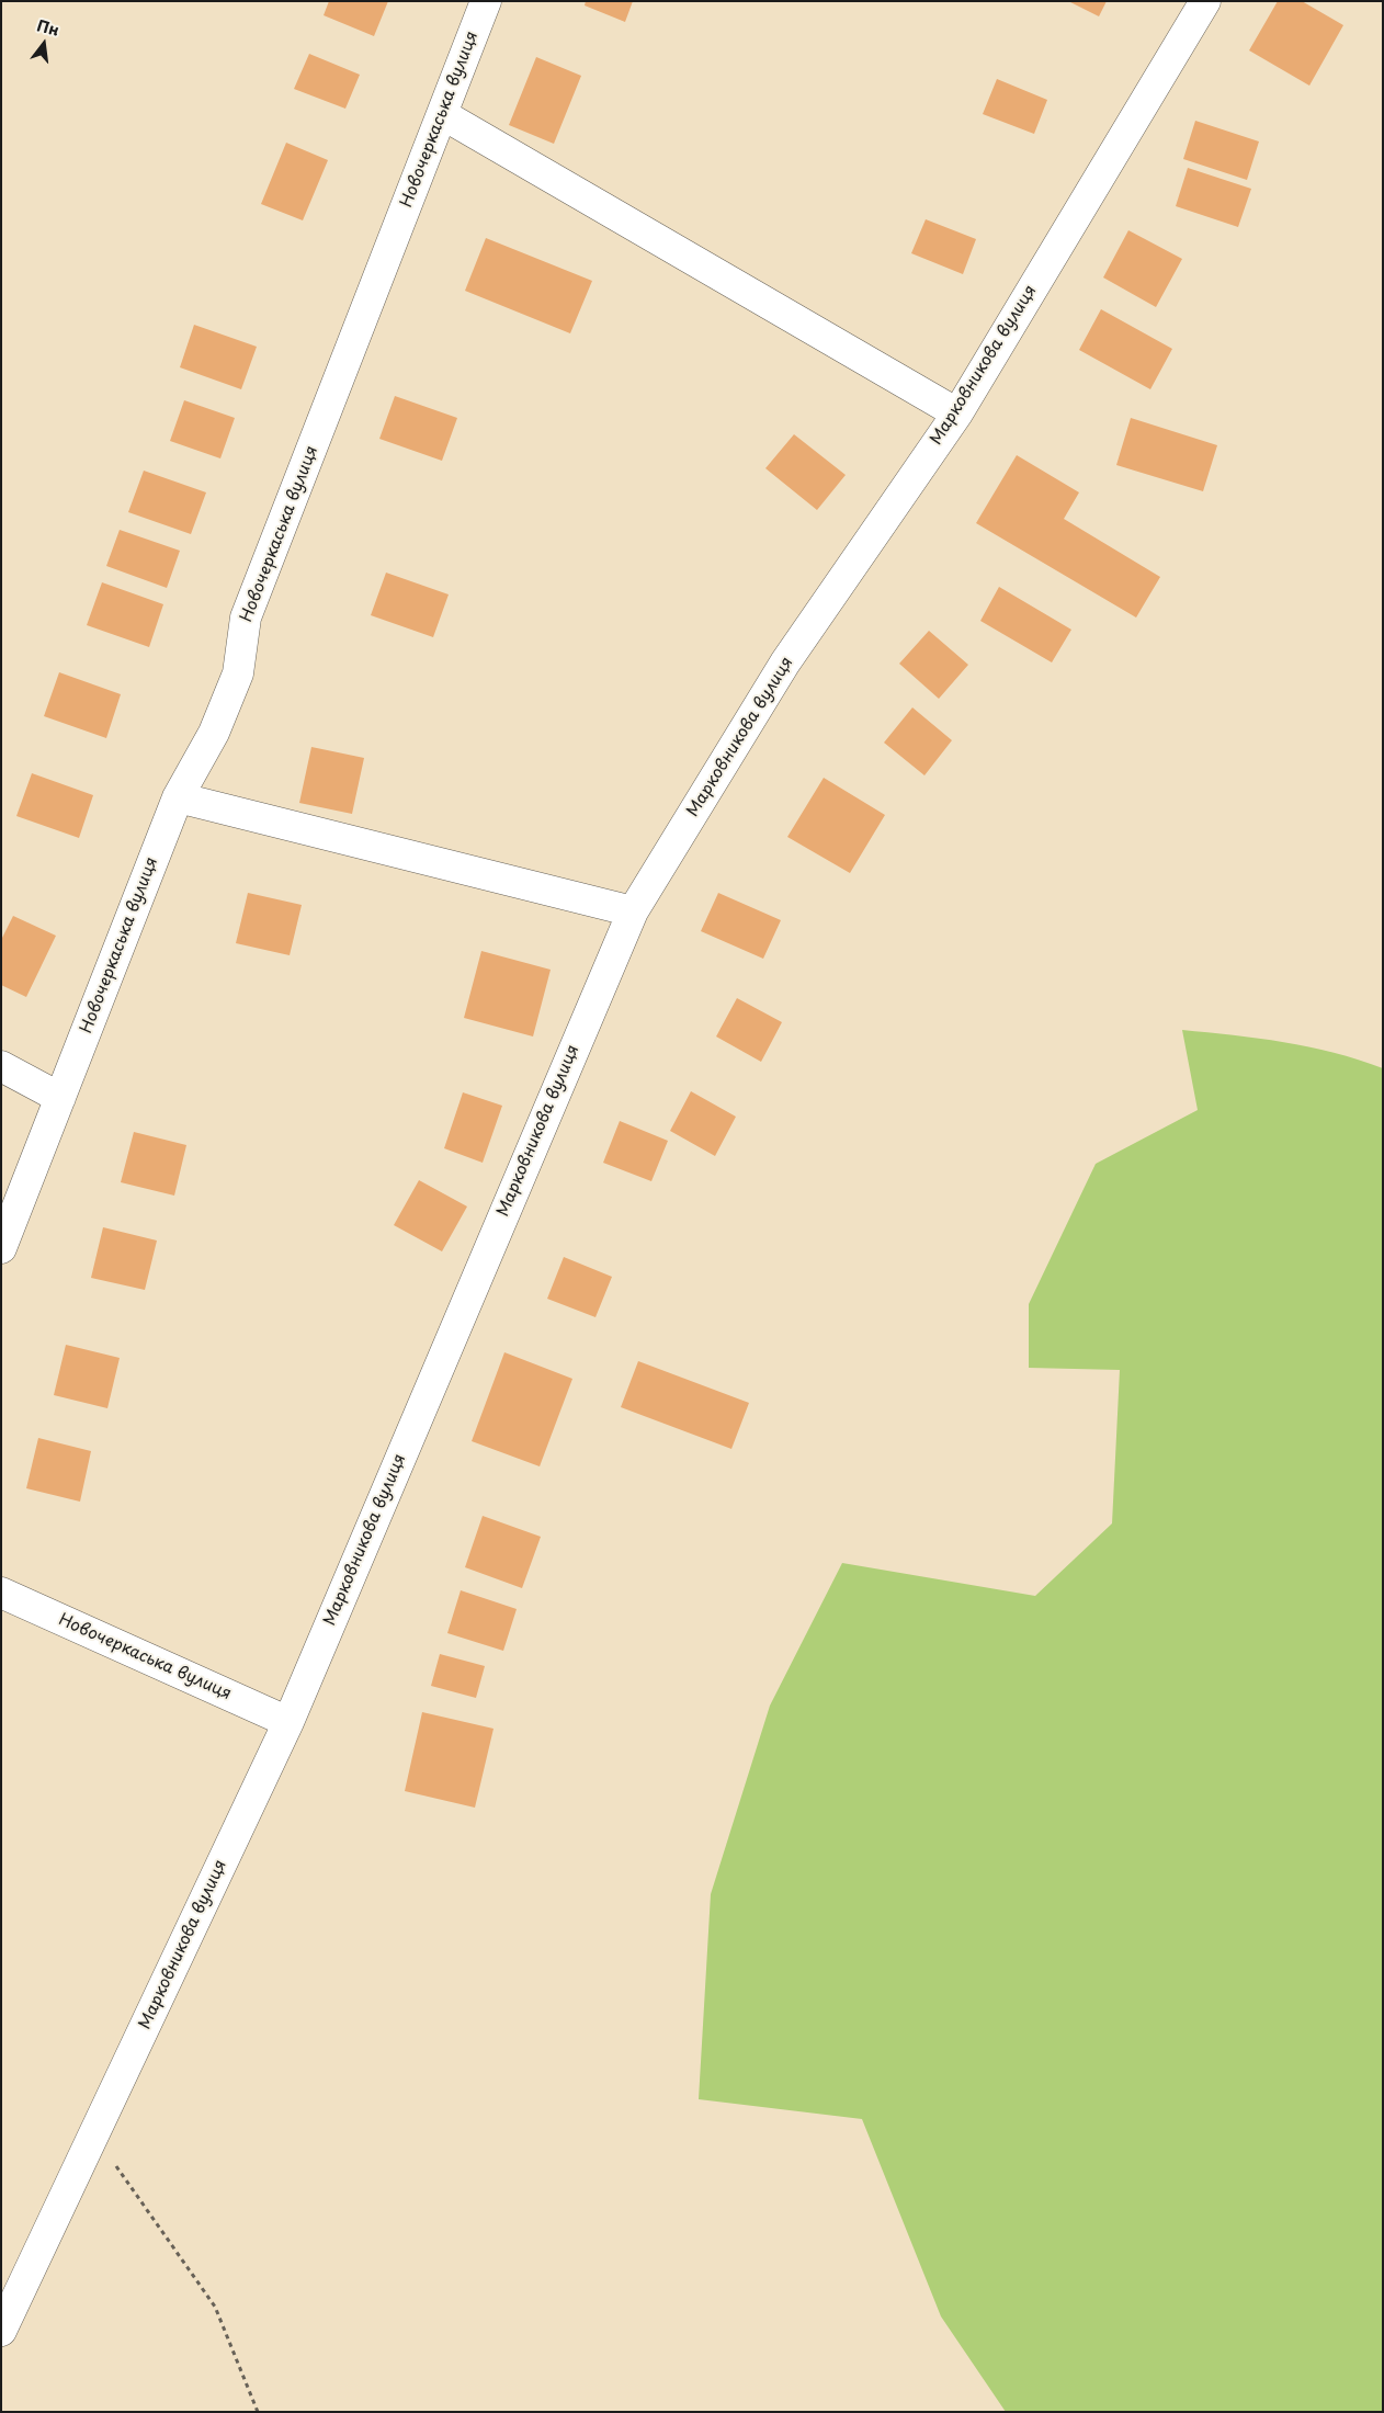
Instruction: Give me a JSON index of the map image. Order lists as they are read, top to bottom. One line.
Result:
{"streets":{"street":["Новочеркаська вулиця","Марковникова вулиця"]},"crossings":[["Новочеркаська вулиця","Марковникова вулиця"]],"north":"top"}
